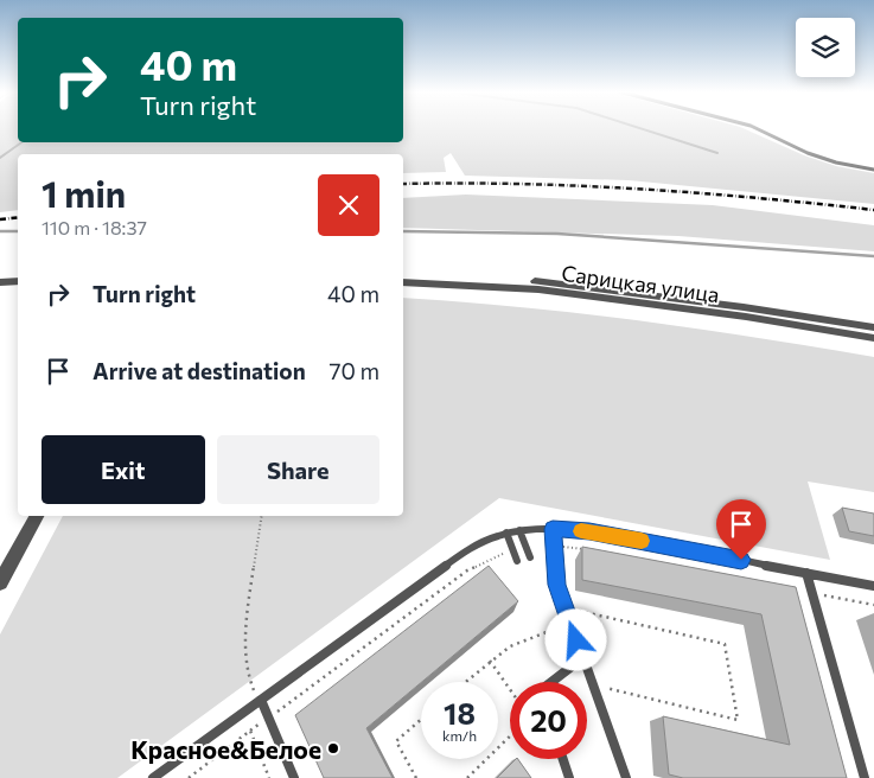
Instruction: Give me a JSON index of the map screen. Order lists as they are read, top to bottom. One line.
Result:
{"streets":{"street":["Сарицкая улица"]},"places":["Красное&Белое"],"page":{"turn":["40 m","Turn right"],"heading":["1 min","110 m · 18:37"],"list":[{"name":"Turn right","value":"40 m"},{"name":"Arrive at destination","value":"70 m"}],"buttons":["Exit","Share"],"speed":"18 km/h","limit":"20"}}
